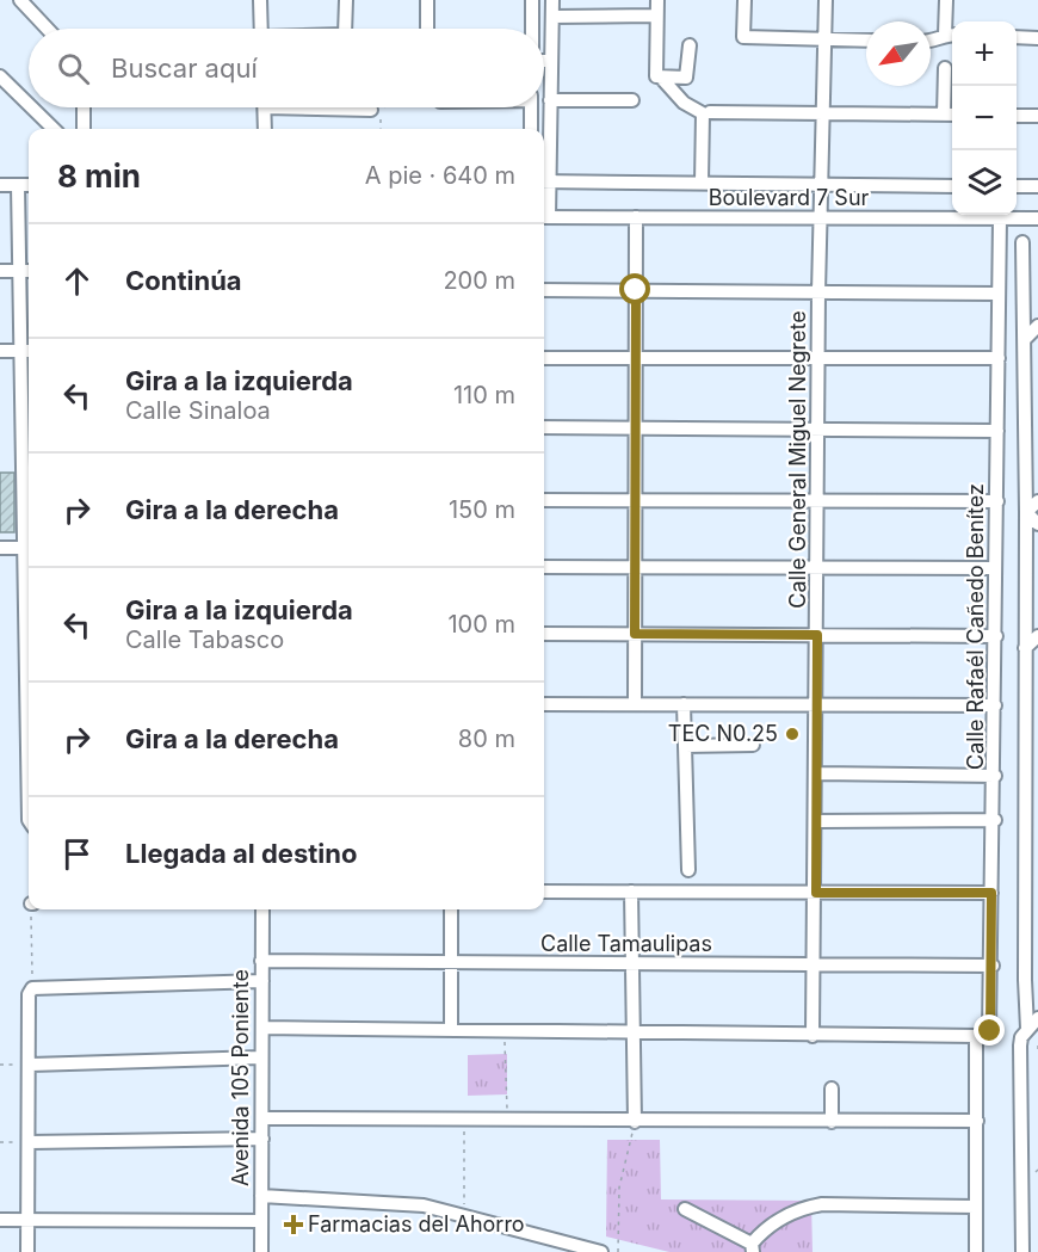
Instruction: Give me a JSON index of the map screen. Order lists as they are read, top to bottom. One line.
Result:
{"streets":{"street":["Boulevard 7 Sur","Calle General Miguel Negrete","Calle Rafaél Cañedo Benítez","Calle Tamaulipas","Avenida 105 Poniente"]},"crossings":[["Boulevard 7 Sur","Calle General Miguel Negrete"],["Boulevard 7 Sur","Calle Rafaél Cañedo Benítez"],["Calle General Miguel Negrete","Calle Tamaulipas"],["Calle Rafaél Cañedo Benítez","Calle Tamaulipas"],["Calle Tamaulipas","Avenida 105 Poniente"]],"places":{"other":["TEC N0.25"],"health":["Farmacias del Ahorro"]},"north":"bottom left","page":{"map_buttons":["+","−"],"search":"Buscar aquí","heading":["8 min","A pie · 640 m"],"list":[["Continúa","200 m"],["Gira a la izquierda","Calle Sinaloa","110 m"],["Gira a la derecha","150 m"],["Gira a la izquierda","Calle Tabasco","100 m"],["Gira a la derecha","80 m"],"Llegada al destino"]}}
